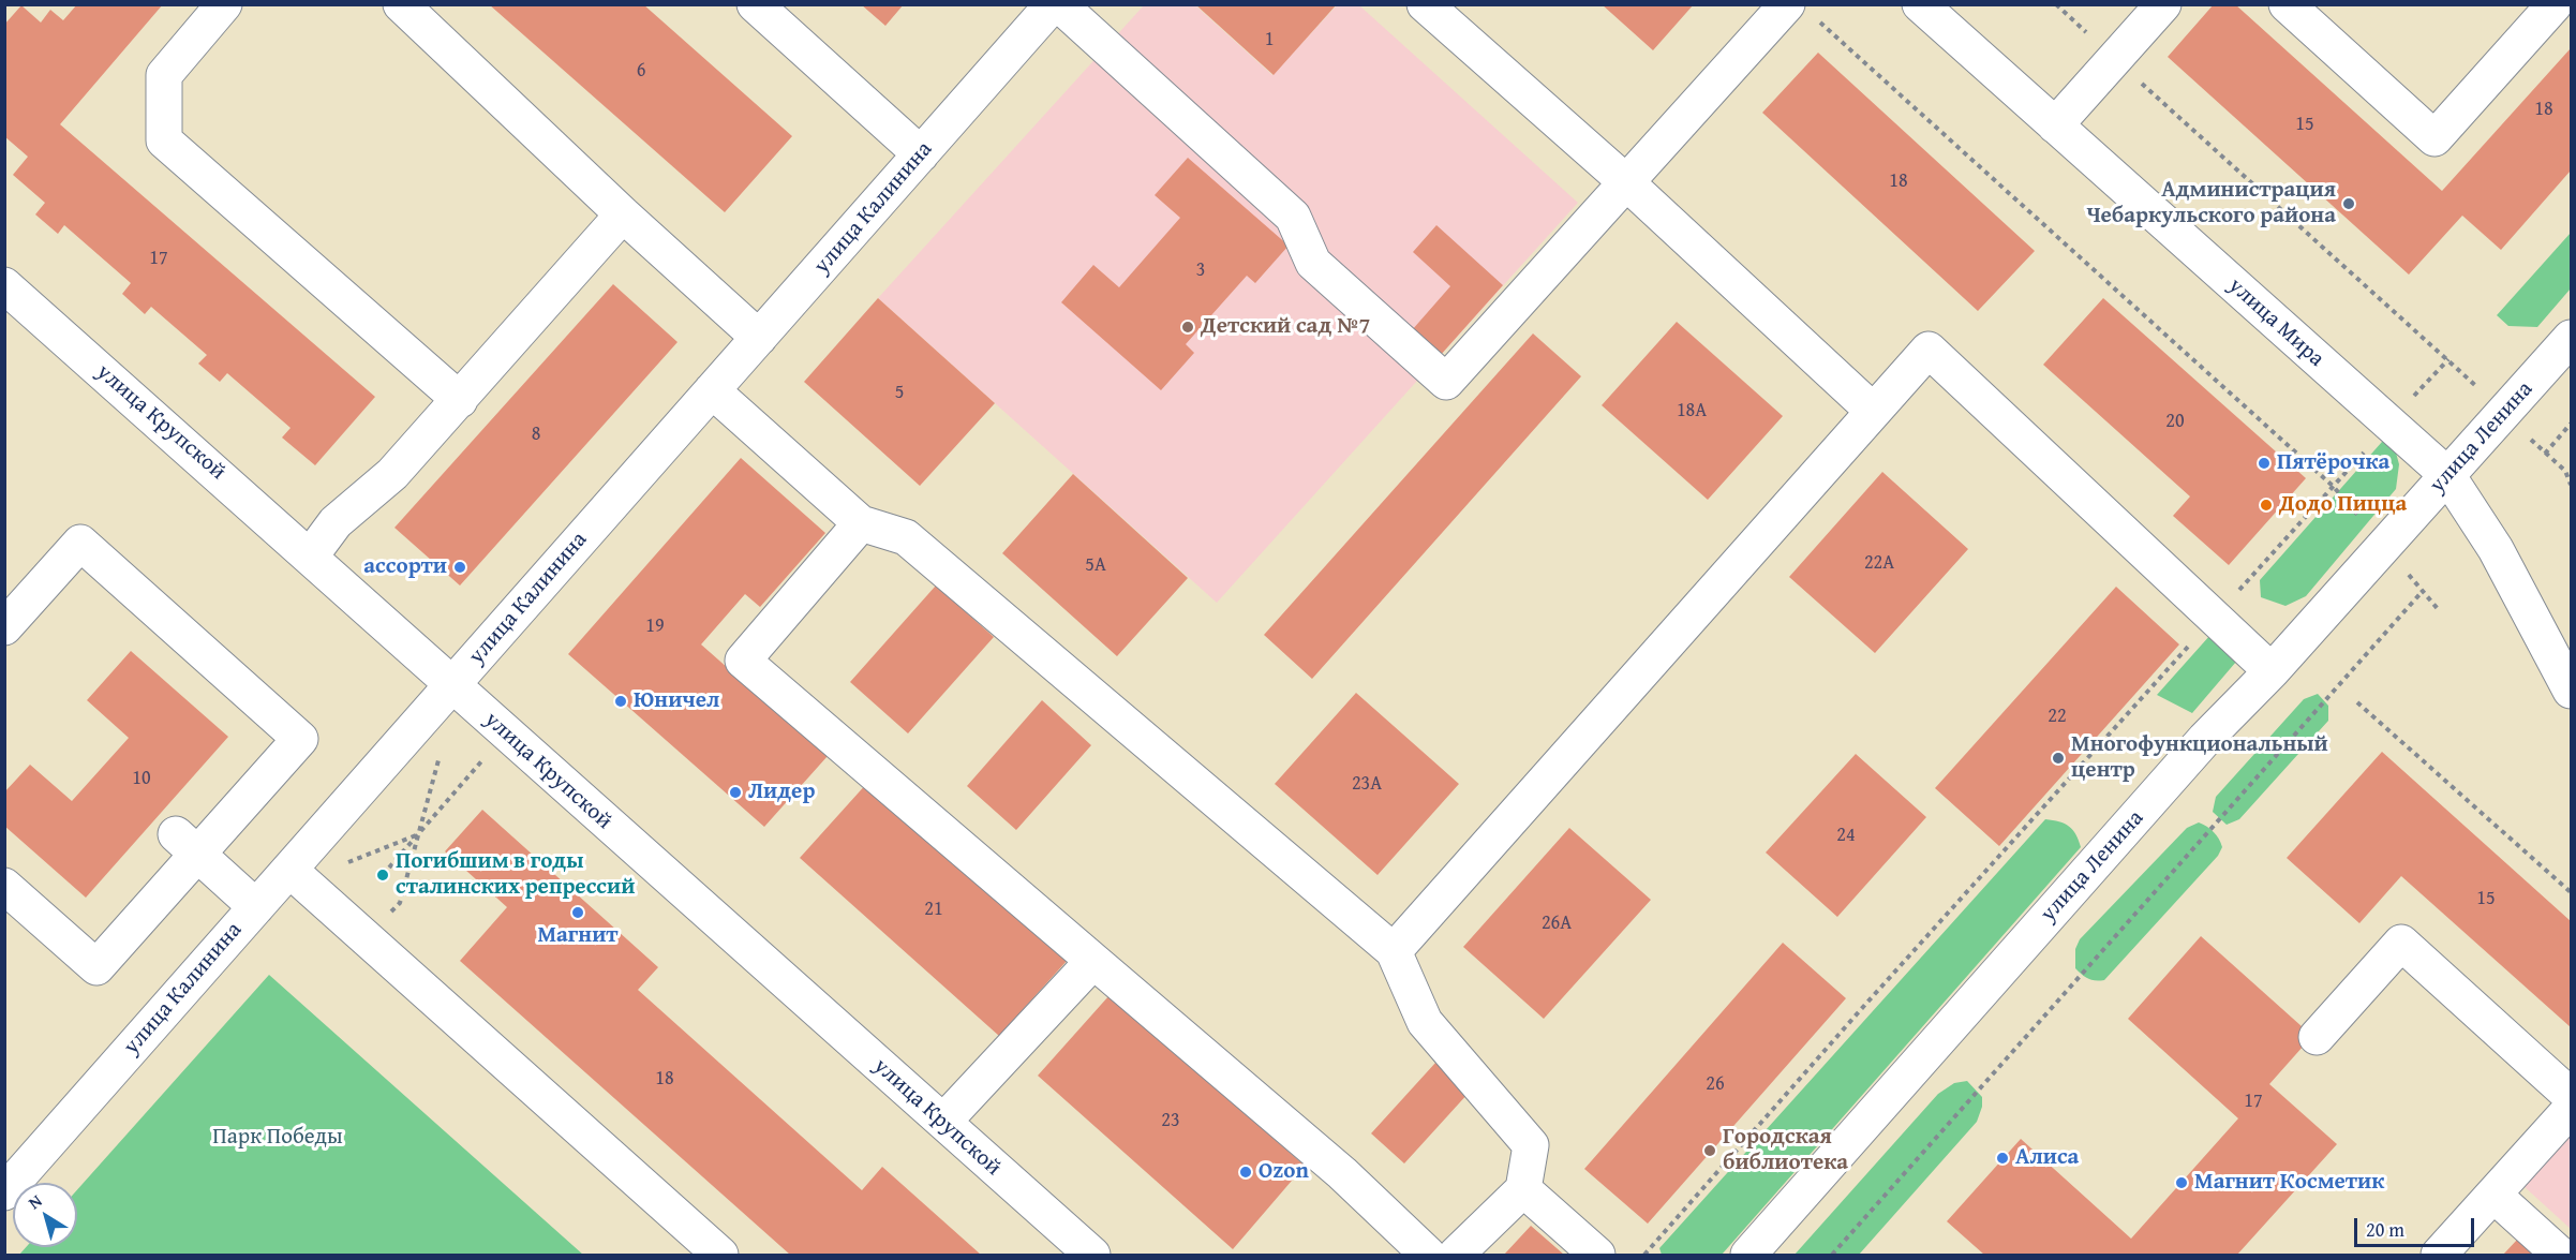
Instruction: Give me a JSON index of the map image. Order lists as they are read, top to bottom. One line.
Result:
{"streets":{"street":["улица Калинина","улица Мира","улица Крупской","улица Ленина"]},"crossings":[["улица Калинина","улица Крупской"],["улица Мира","улица Ленина"]],"parks":["Парк Победы"],"places":["Администрация Чебаркульского района","Детский сад №7","Пятёрочка","Додо Пицца","ассорти","Юничел","Многофункциональный центр","Лидер","Погибшим в годы сталинских репрессий","Магнит","Городская библиотека","Алиса","Ozon","Магнит Косметик"],"house_numbers":["1","6","18","15","18","17","3","5","18А","20","8","22А","5А","19","22","10","23А","24","15","21","26А","18","26","17","23"],"scale_bar":"20 m","north":"top left"}
